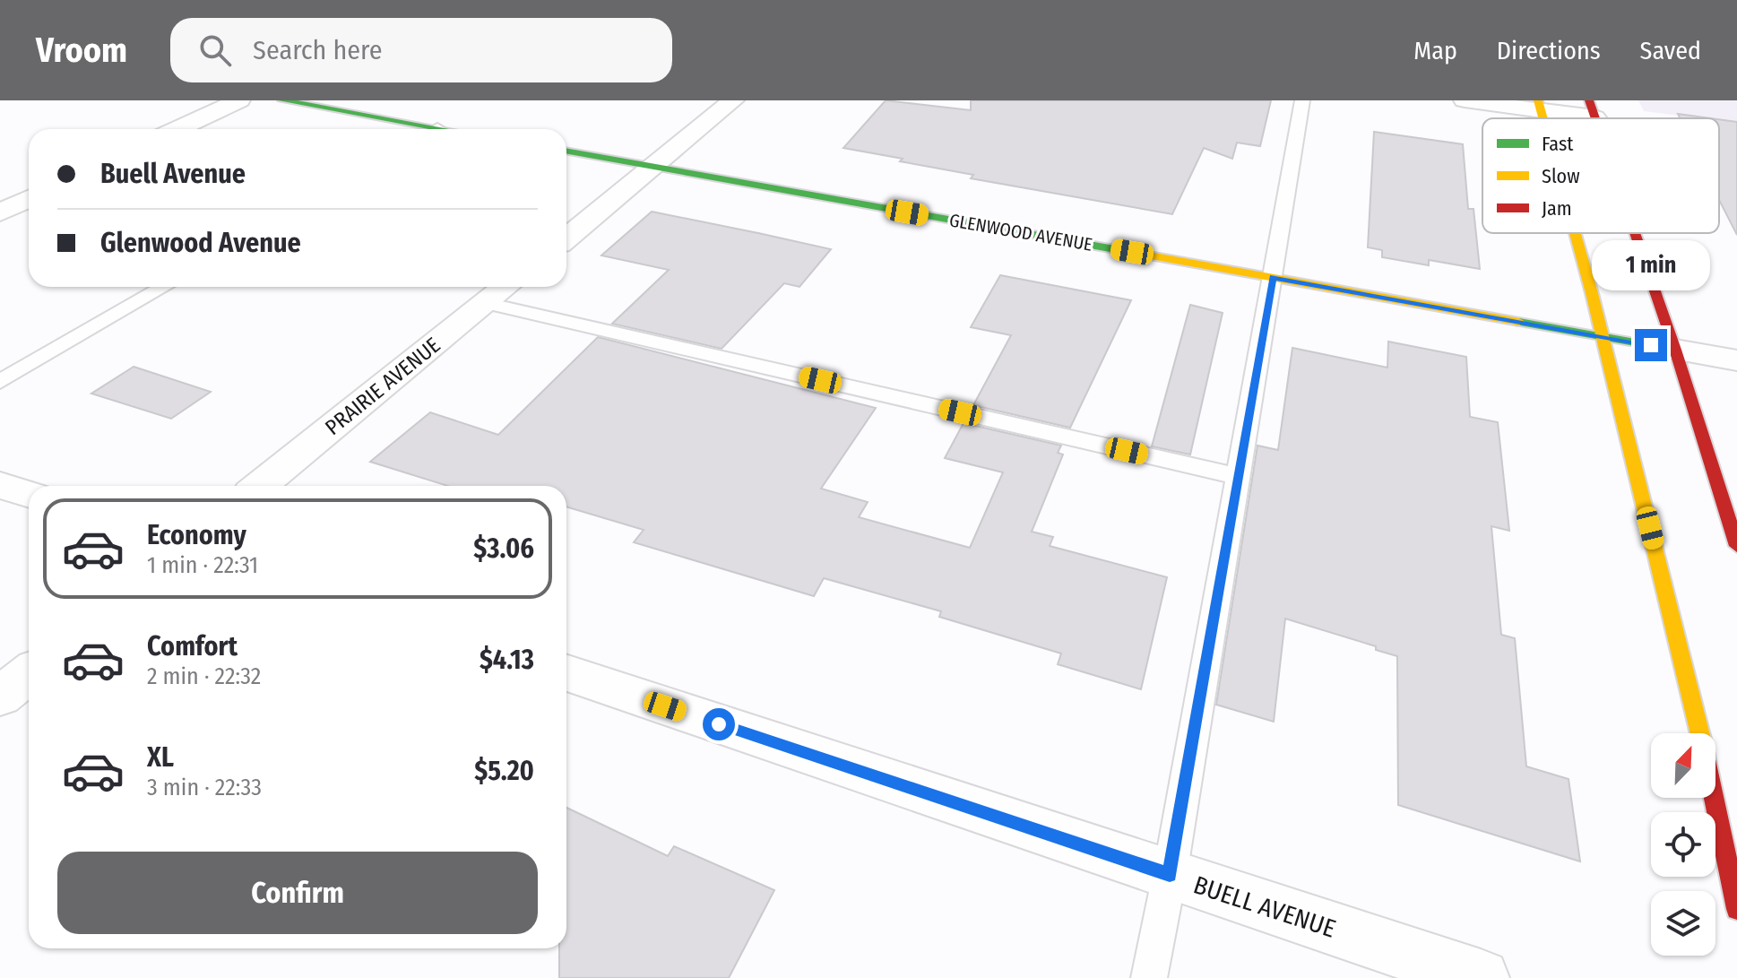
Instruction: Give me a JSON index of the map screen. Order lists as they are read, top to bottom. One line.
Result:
{"streets":{"main road":["GLENWOOD AVENUE"],"street":["PRAIRIE AVENUE","BUELL AVENUE"]},"legend":["Fast","Slow","Jam"],"north":"top right","page":{"header":"Vroom","search":"Search here","nav":["Map","Directions","Saved"],"banner":["Buell Avenue","Glenwood Avenue"],"bubble":"1 min","list":[{"name":"Economy","note":"1 min · 22:31","value":"$3.06"},{"name":"Comfort","note":"2 min · 22:32","value":"$4.13"},{"name":"XL","note":"3 min · 22:33","value":"$5.20"}],"buttons":"Confirm"}}
